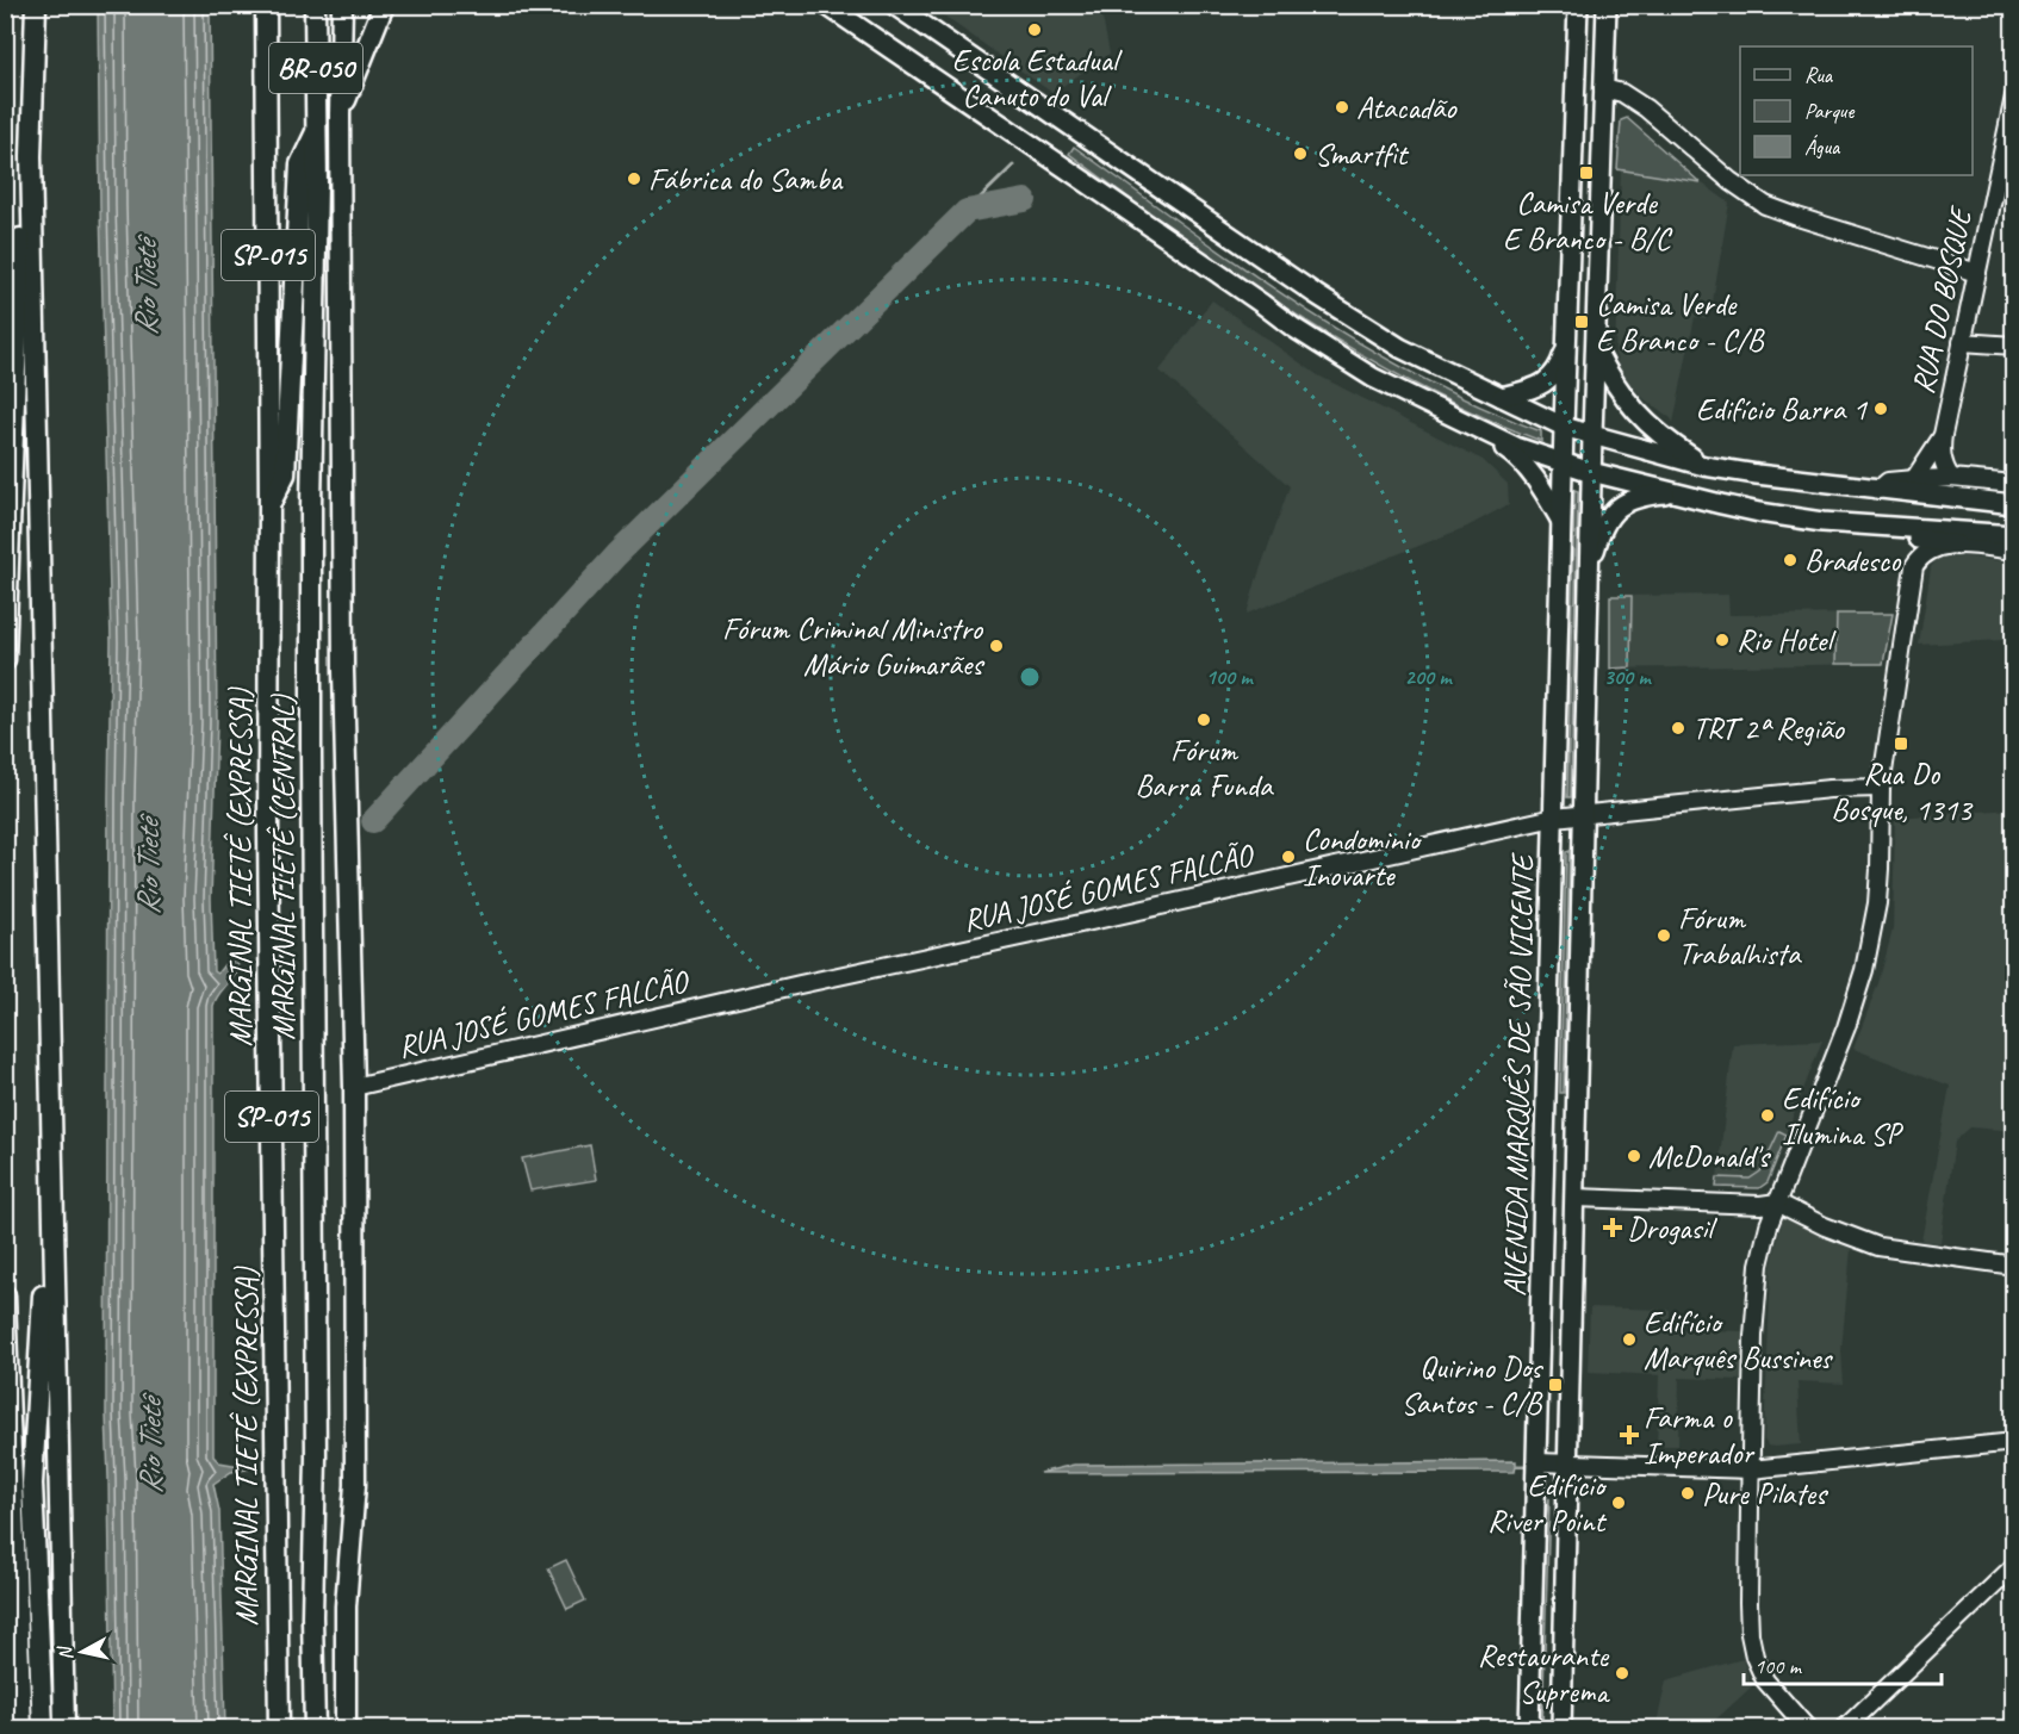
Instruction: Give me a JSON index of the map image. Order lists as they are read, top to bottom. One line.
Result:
{"streets":{"highway":["BR-050","SP-015","MARGINAL TIETÊ (EXPRESSA)","MARGINAL TIETÊ (CENTRAL)"],"main road":["AVENIDA MARQUÊS DE SÃO VICENTE"],"street":["RUA DO BOSQUE","RUA JOSÉ GOMES FALCÃO"]},"crossings":[["RUA JOSÉ GOMES FALCÃO","AVENIDA MARQUÊS DE SÃO VICENTE"]],"water":["Rio Tietê"],"places":{"other":["Escola Estadual Canuto do Val","Atacadão","Smartfit","Fábrica do Samba","Edifício Barra 1","Bradesco","Rio Hotel","Fórum Criminal Ministro Mário Guimarães","Fórum Barra Funda","TRT 2ª Região","Condominio Inovarte","Fórum Trabalhista","Edifício Ilumina SP","McDonald's","Edifício Marquês Bussines","Pure Pilates","Edifício River Point","Restaurante Suprema"],"transit":["Camisa Verde E Branco - B/C","Camisa Verde E Branco - C/B","Rua Do Bosque, 1313","Quirino Dos Santos - C/B"],"health":["Drogasil","Farma o Imperador"]},"legend":["Rua","Parque","Água"],"scale_bar":"100 m","north":"left","rings":["100 m","200 m","300 m"]}
